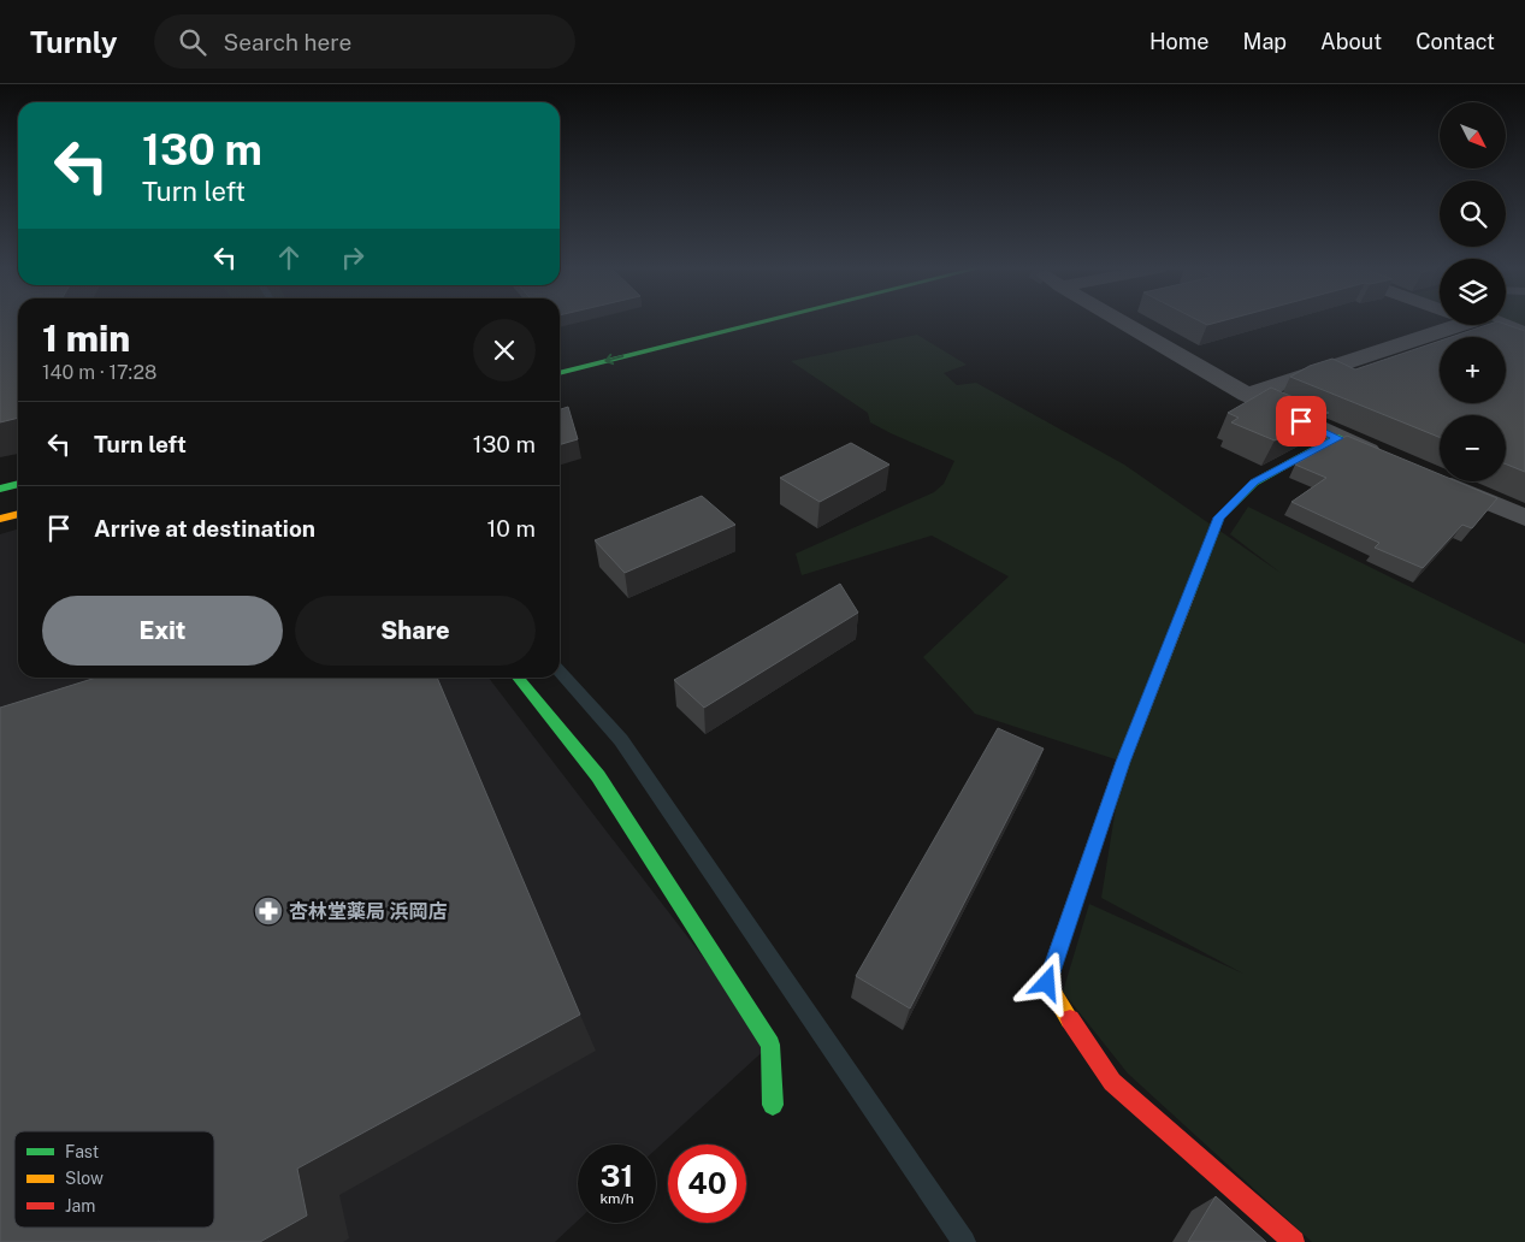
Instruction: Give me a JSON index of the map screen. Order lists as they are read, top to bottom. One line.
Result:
{"places":{"pharmacy":["杏林堂薬局 浜岡店"]},"legend":["Fast","Slow","Jam"],"north":"bottom right","page":{"header":"Turnly","search":"Search here","nav":["Home","Map","About","Contact"],"map_buttons":["+","−"],"turn":["130 m","Turn left"],"heading":["1 min","140 m · 17:28"],"list":[{"name":"Turn left","value":"130 m"},{"name":"Arrive at destination","value":"10 m"}],"buttons":["Exit","Share"],"speed":"31 km/h","limit":"40"}}
